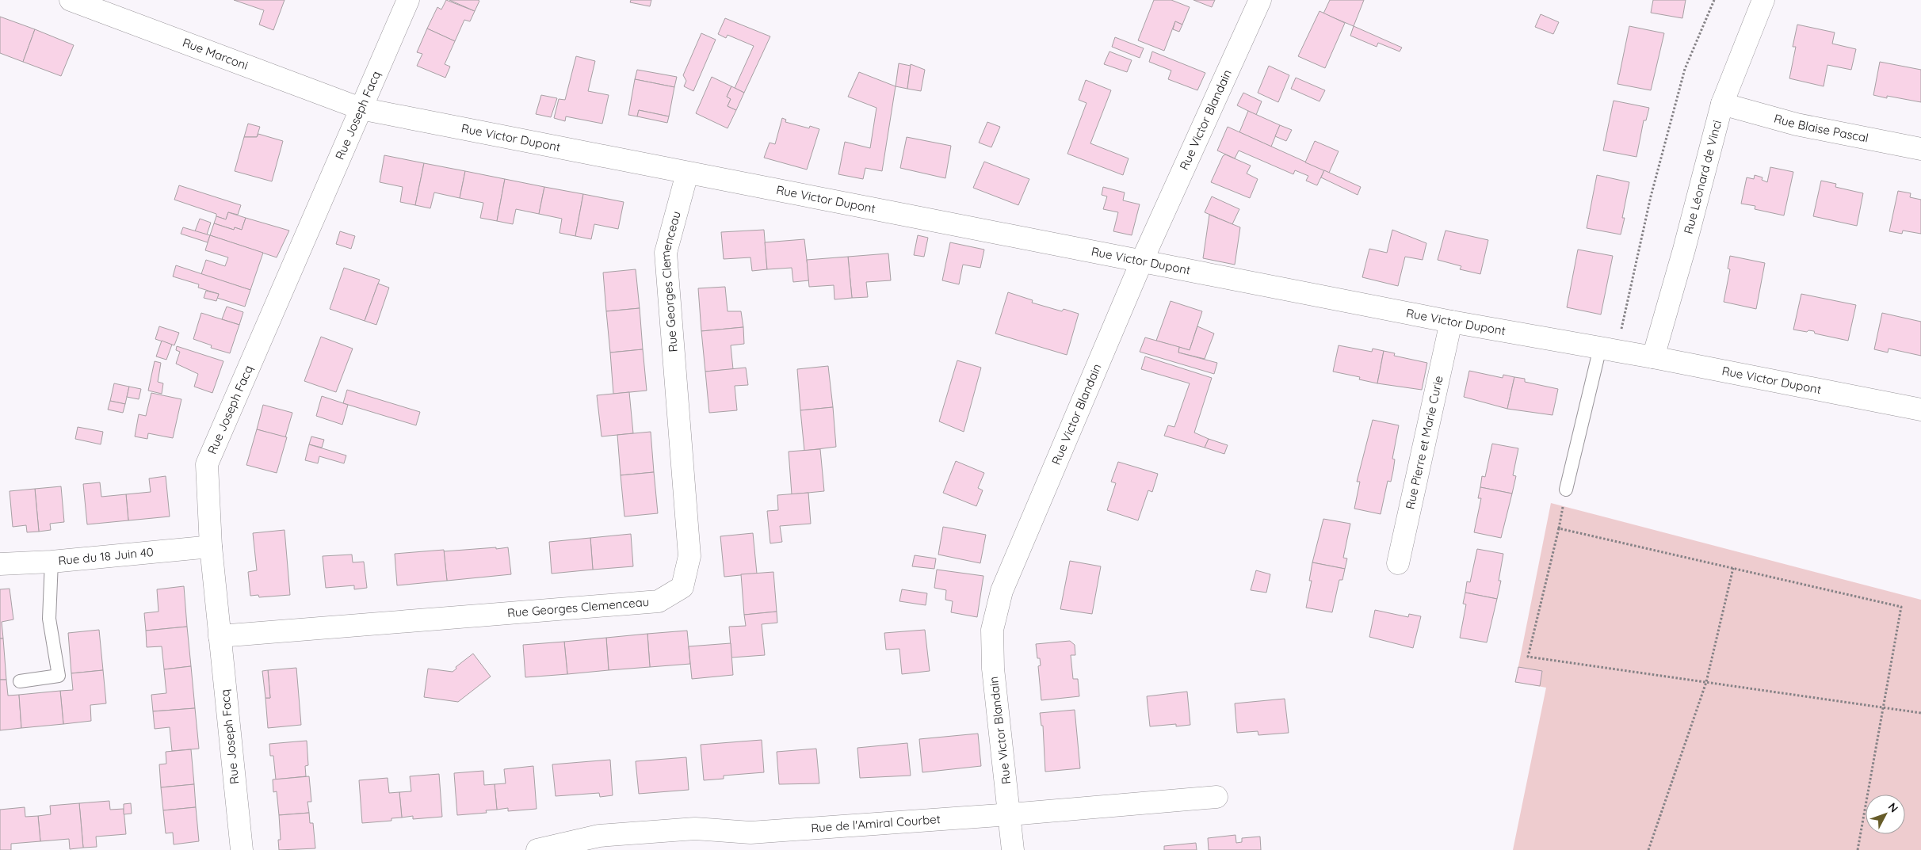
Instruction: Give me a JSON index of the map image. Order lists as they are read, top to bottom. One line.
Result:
{"streets":{"street":["Rue Marconi","Rue Joseph Facq","Rue Victor Blandain","Rue Blaise Pascal","Rue Victor Dupont","Rue Léonard de Vinci","Rue Georges Clemenceau","Rue Pierre et Marie Curie","Rue du 18 Juin 40","Rue de l'Amiral Courbet"]},"crossings":[["Rue Marconi","Rue Joseph Facq"],["Rue Marconi","Rue Victor Dupont"],["Rue Joseph Facq","Rue Victor Dupont"],["Rue Joseph Facq","Rue Georges Clemenceau"],["Rue Joseph Facq","Rue du 18 Juin 40"],["Rue Victor Blandain","Rue Victor Dupont"],["Rue Victor Blandain","Rue de l'Amiral Courbet"],["Rue Blaise Pascal","Rue Léonard de Vinci"],["Rue Victor Dupont","Rue Léonard de Vinci"],["Rue Victor Dupont","Rue Georges Clemenceau"],["Rue Victor Dupont","Rue Pierre et Marie Curie"]],"north":"top right"}
